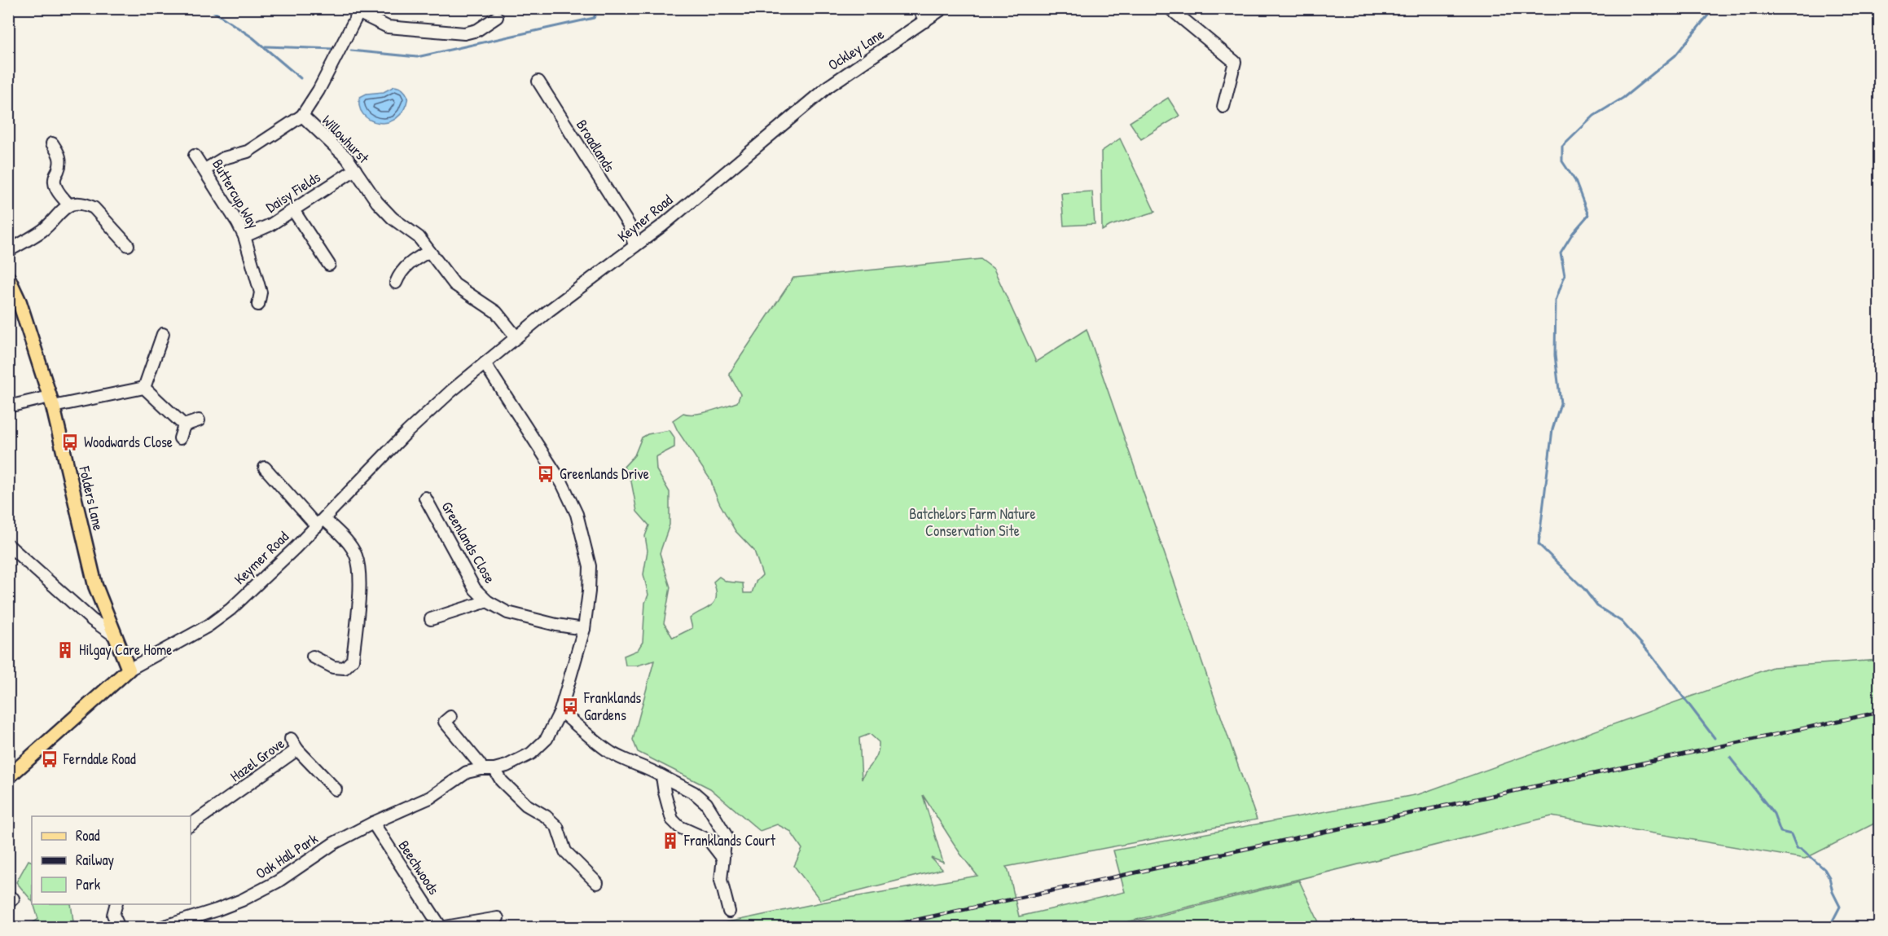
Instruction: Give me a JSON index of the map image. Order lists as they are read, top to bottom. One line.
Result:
{"streets":{"main road":["Folders Lane","Keymer Road"],"street":["Ockley Lane","Willowhurst","Broadlands","Daisy Fields","Buttercup Way","Keyner Road","Greenlands Close","Hazel Grove","Oak Hall Park","Beechwoods"]},"crossings":[["Ockley Lane","Keyner Road"],["Willowhurst","Daisy Fields"],["Willowhurst","Keyner Road"],["Willowhurst","Keymer Road"],["Broadlands","Keyner Road"],["Daisy Fields","Buttercup Way"],["Keyner Road","Keymer Road"],["Folders Lane","Keymer Road"],["Oak Hall Park","Beechwoods"]],"parks":["Batchelors Farm Nature Conservation Site"],"places":{"bus stop":["Woodwards Close","Greenlands Drive","Franklands Gardens","Ferndale Road"],"building":["Hilgay Care Home","Franklands Court"]},"legend":["Road","Railway","Park"]}
